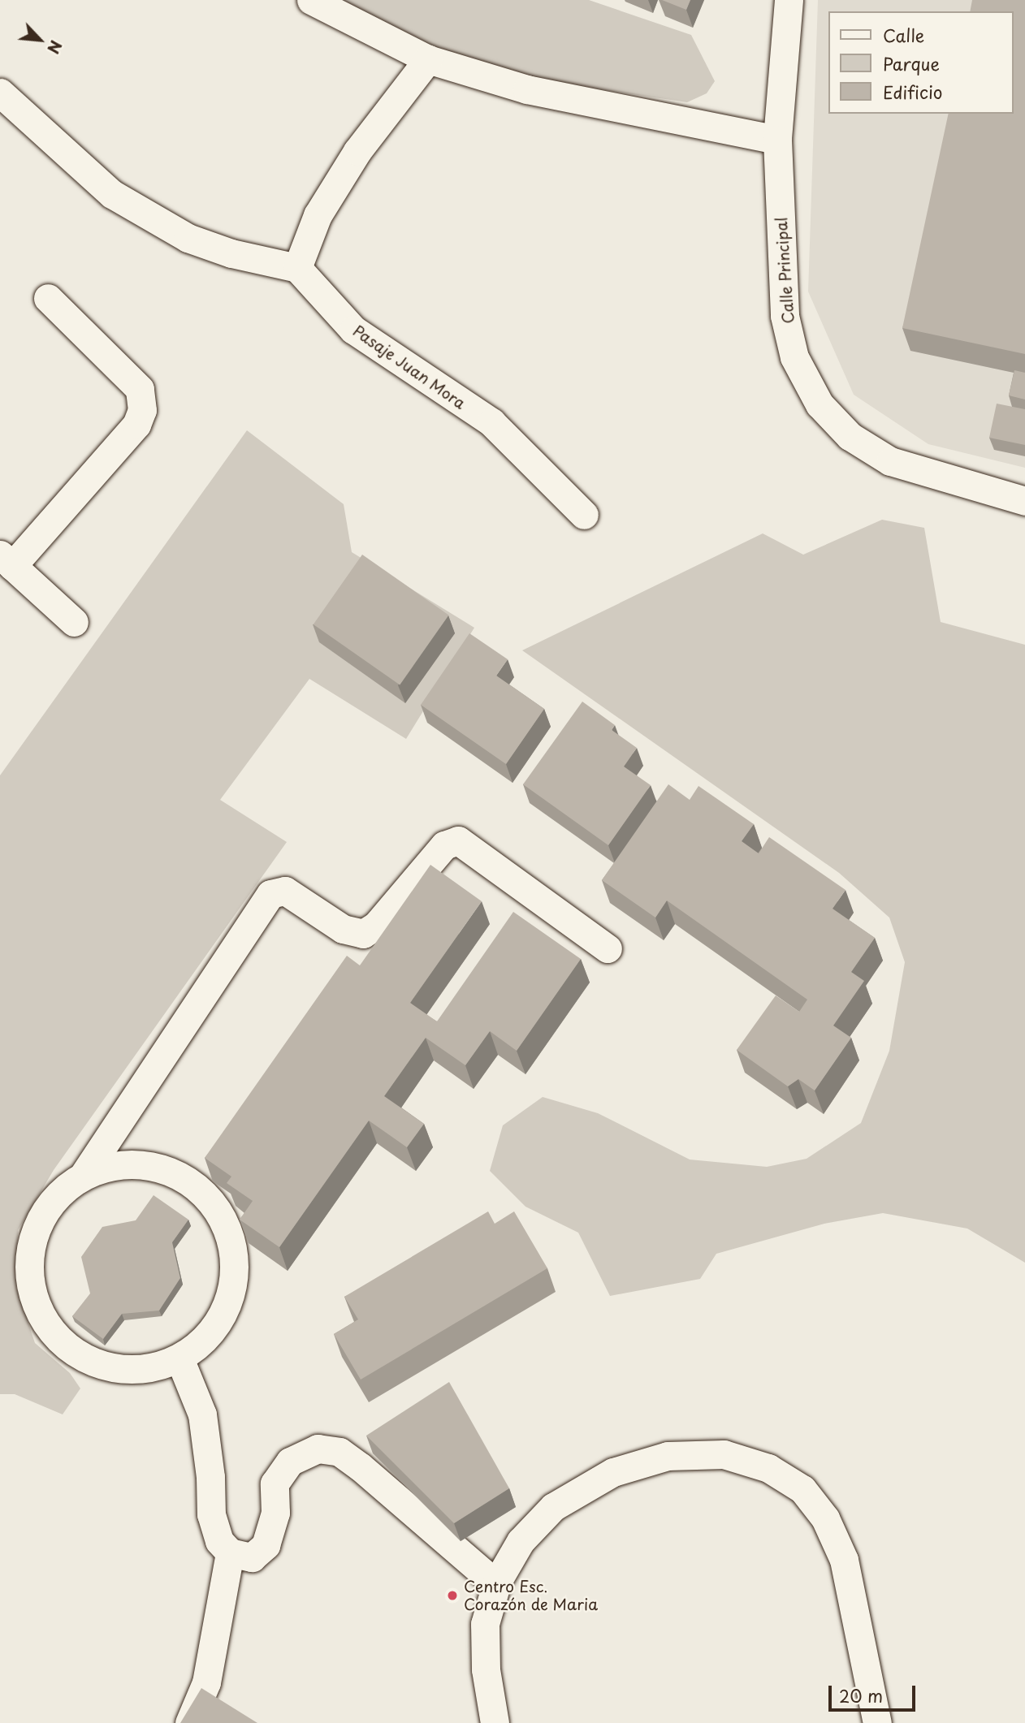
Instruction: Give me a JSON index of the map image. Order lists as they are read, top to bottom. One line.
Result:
{"streets":{"street":["Calle Principal","Pasaje Juan Mora"]},"places":["Centro Esc. Corazón de Maria"],"legend":["Calle","Parque","Edificio"],"scale_bar":"20 m","north":"bottom right"}
